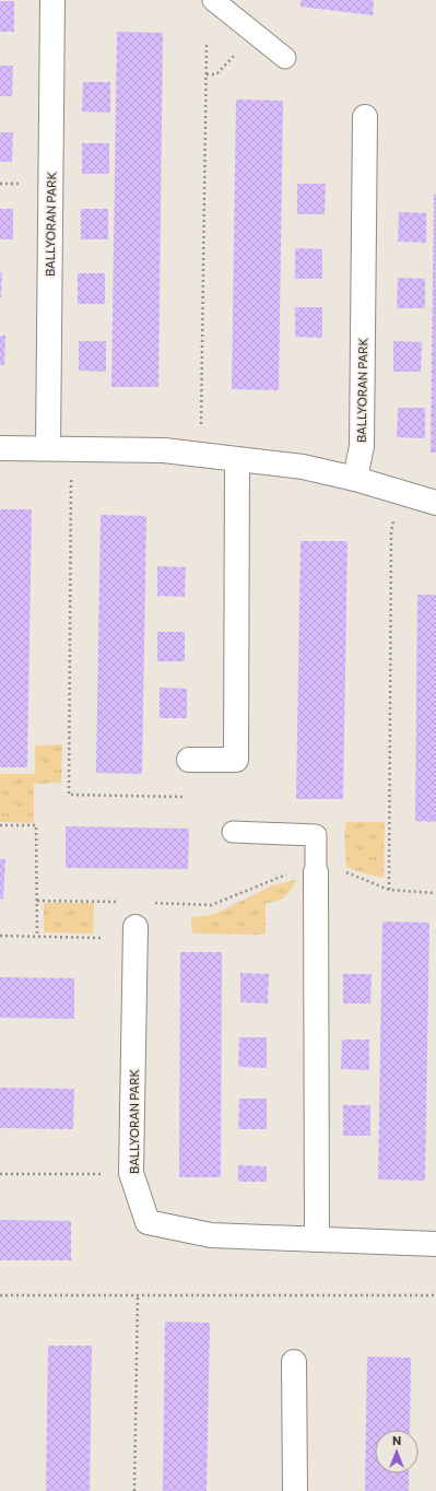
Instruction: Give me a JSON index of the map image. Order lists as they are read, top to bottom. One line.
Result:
{"streets":{"street":["BALLYORAN PARK"]},"north":"top"}
